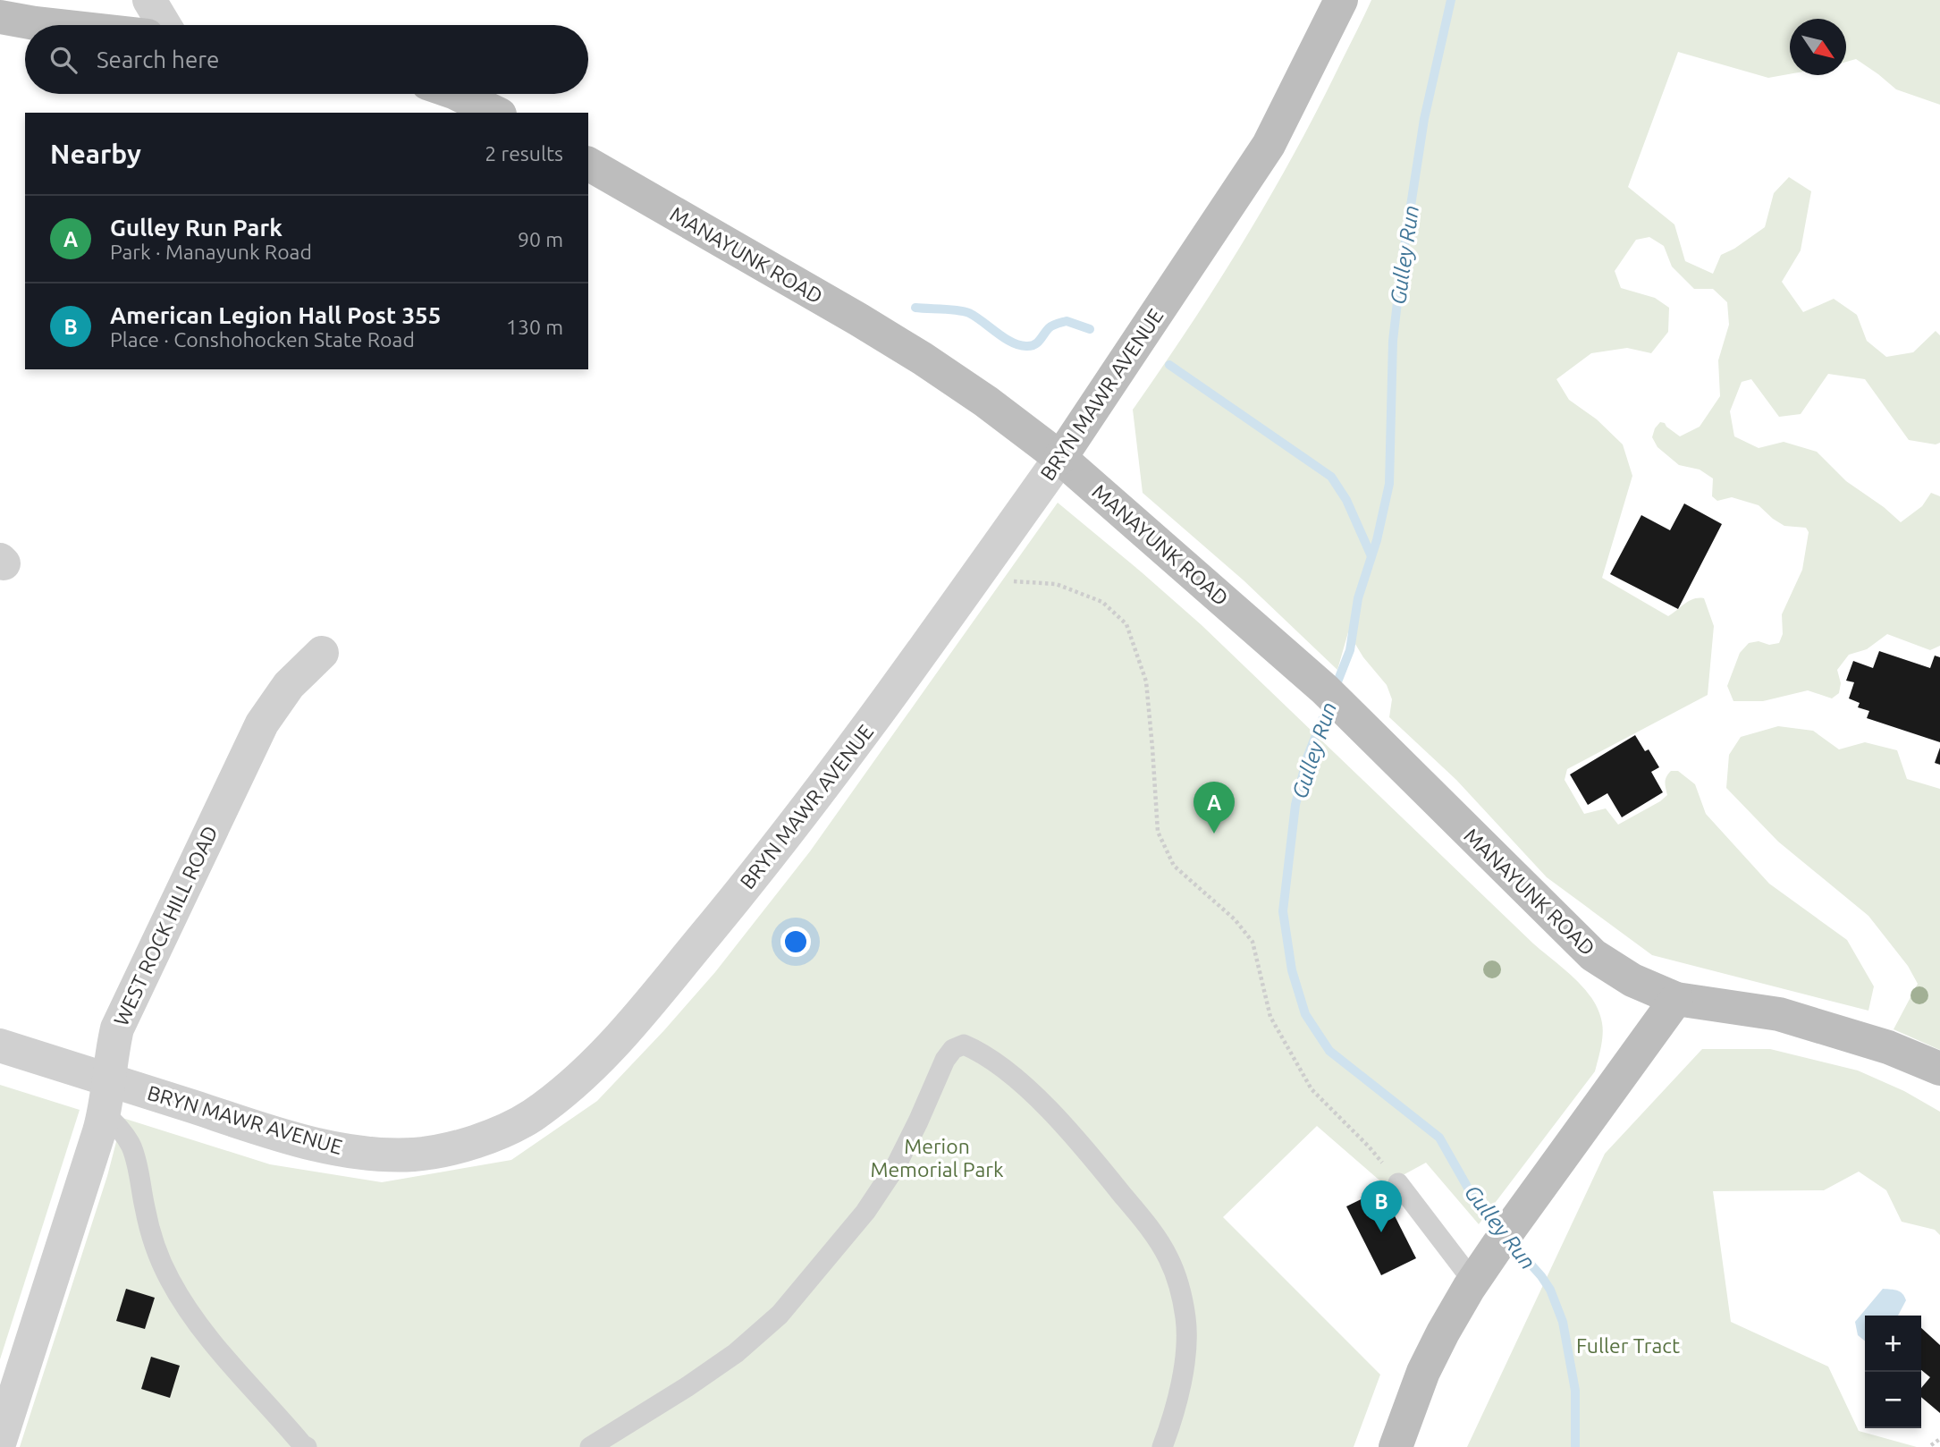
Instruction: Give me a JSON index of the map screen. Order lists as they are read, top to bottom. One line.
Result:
{"streets":{"street":["MANAYUNK ROAD","BRYN MAWR AVENUE","WEST ROCK HILL ROAD"]},"crossings":[["MANAYUNK ROAD","BRYN MAWR AVENUE"],["BRYN MAWR AVENUE","WEST ROCK HILL ROAD"]],"water":["Gulley Run"],"parks":["Merion Memorial Park","Fuller Tract"],"north":"bottom right","page":{"search":"Search here","heading":["Nearby","2 results"],"list":[{"mark":"A","name":"Gulley Run Park","note":"Park · Manayunk Road","value":"90 m"},{"mark":"B","name":"American Legion Hall Post 355","note":"Place · Conshohocken State Road","value":"130 m"}],"pins":["A","B"],"map_buttons":["+","−"]}}
